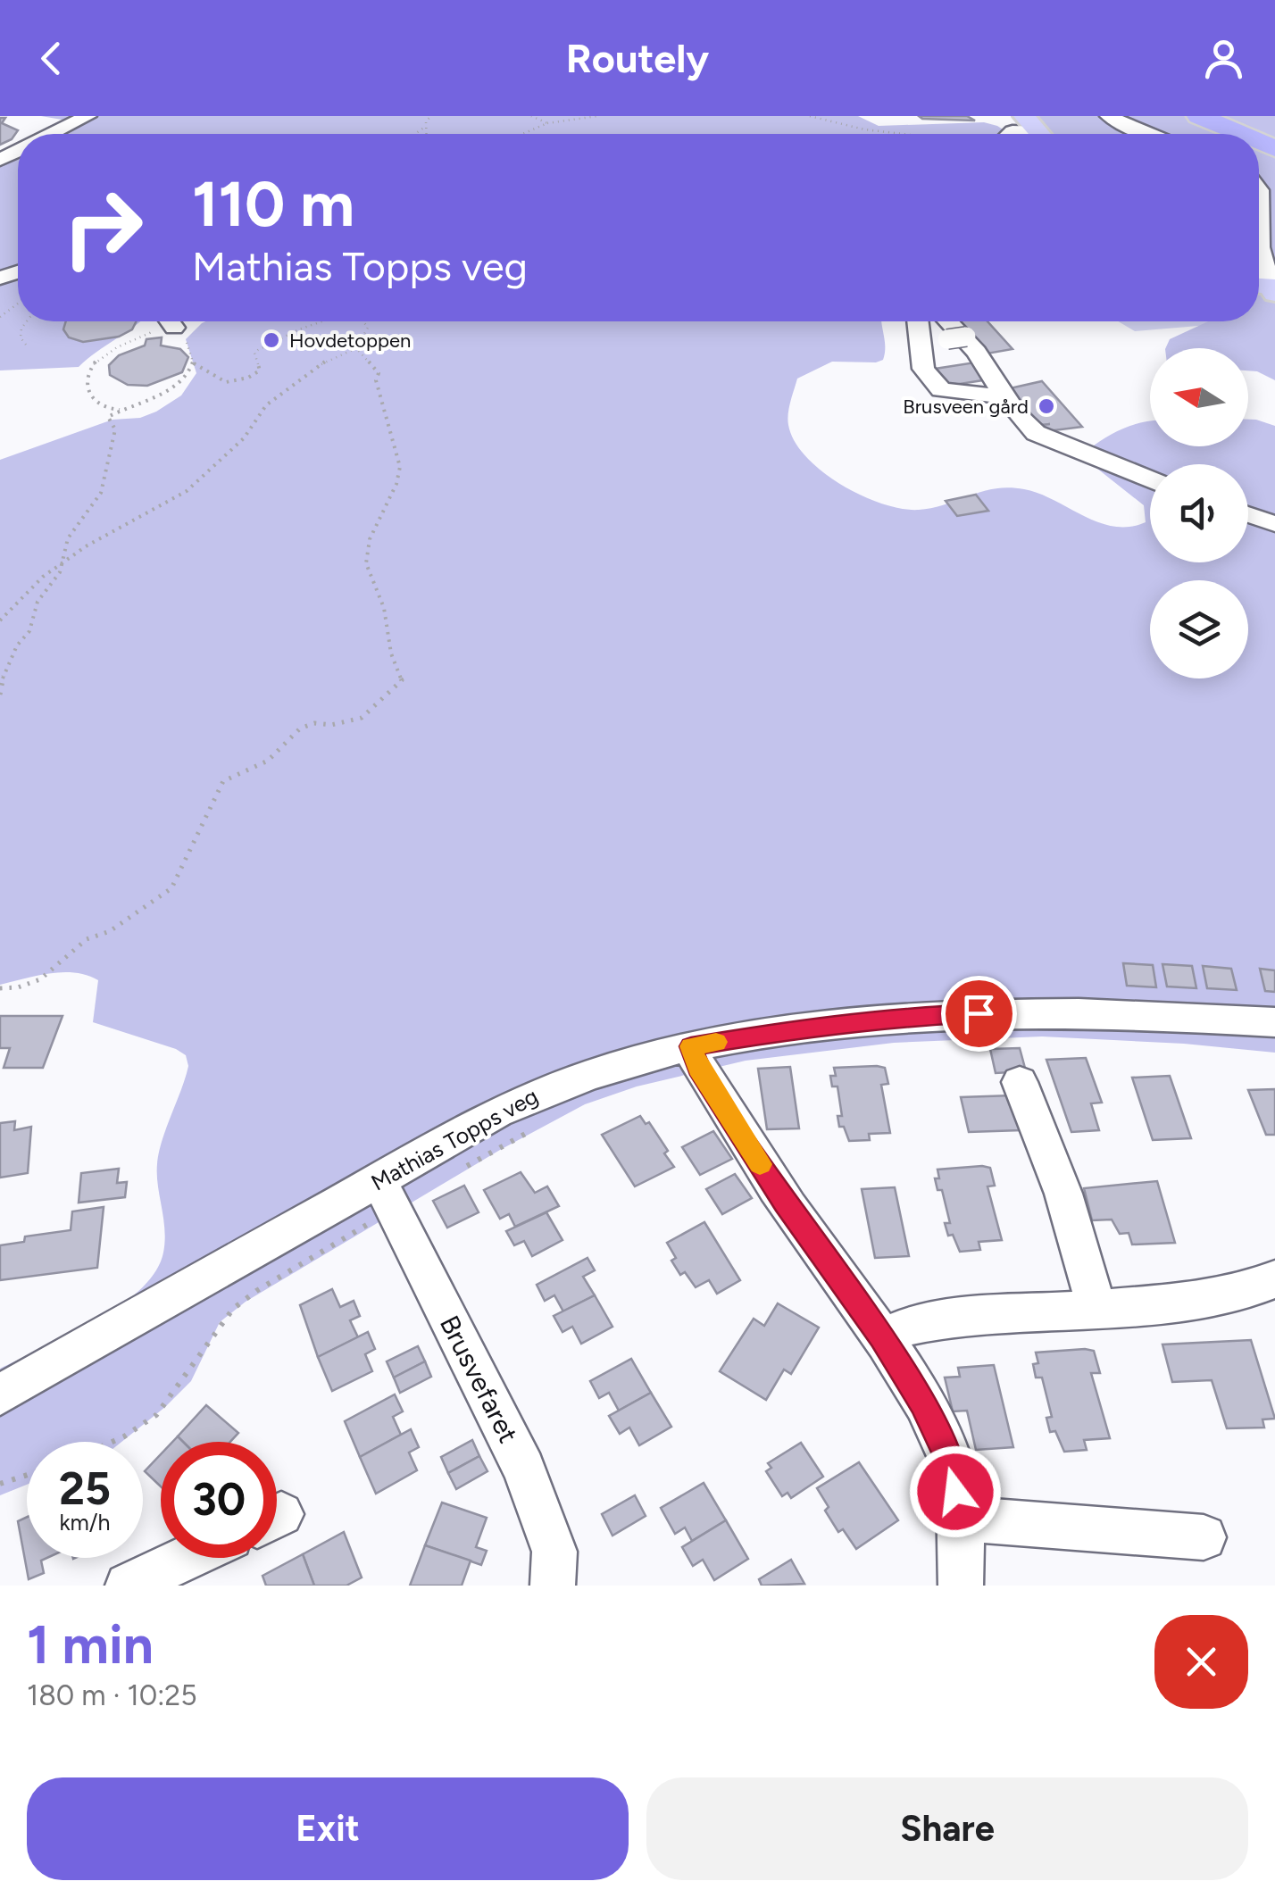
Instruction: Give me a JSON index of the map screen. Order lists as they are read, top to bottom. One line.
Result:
{"streets":{"street":["Mathias Topps veg","Brusvefaret"]},"crossings":[["Mathias Topps veg","Brusvefaret"]],"places":["Hovdetoppen","Brusveen gård"],"north":"left","page":{"header":"Routely","turn":["110 m","Mathias Topps veg"],"speed":"25 km/h","limit":"30","heading":["1 min","180 m · 10:25"],"buttons":["Exit","Share"]}}
